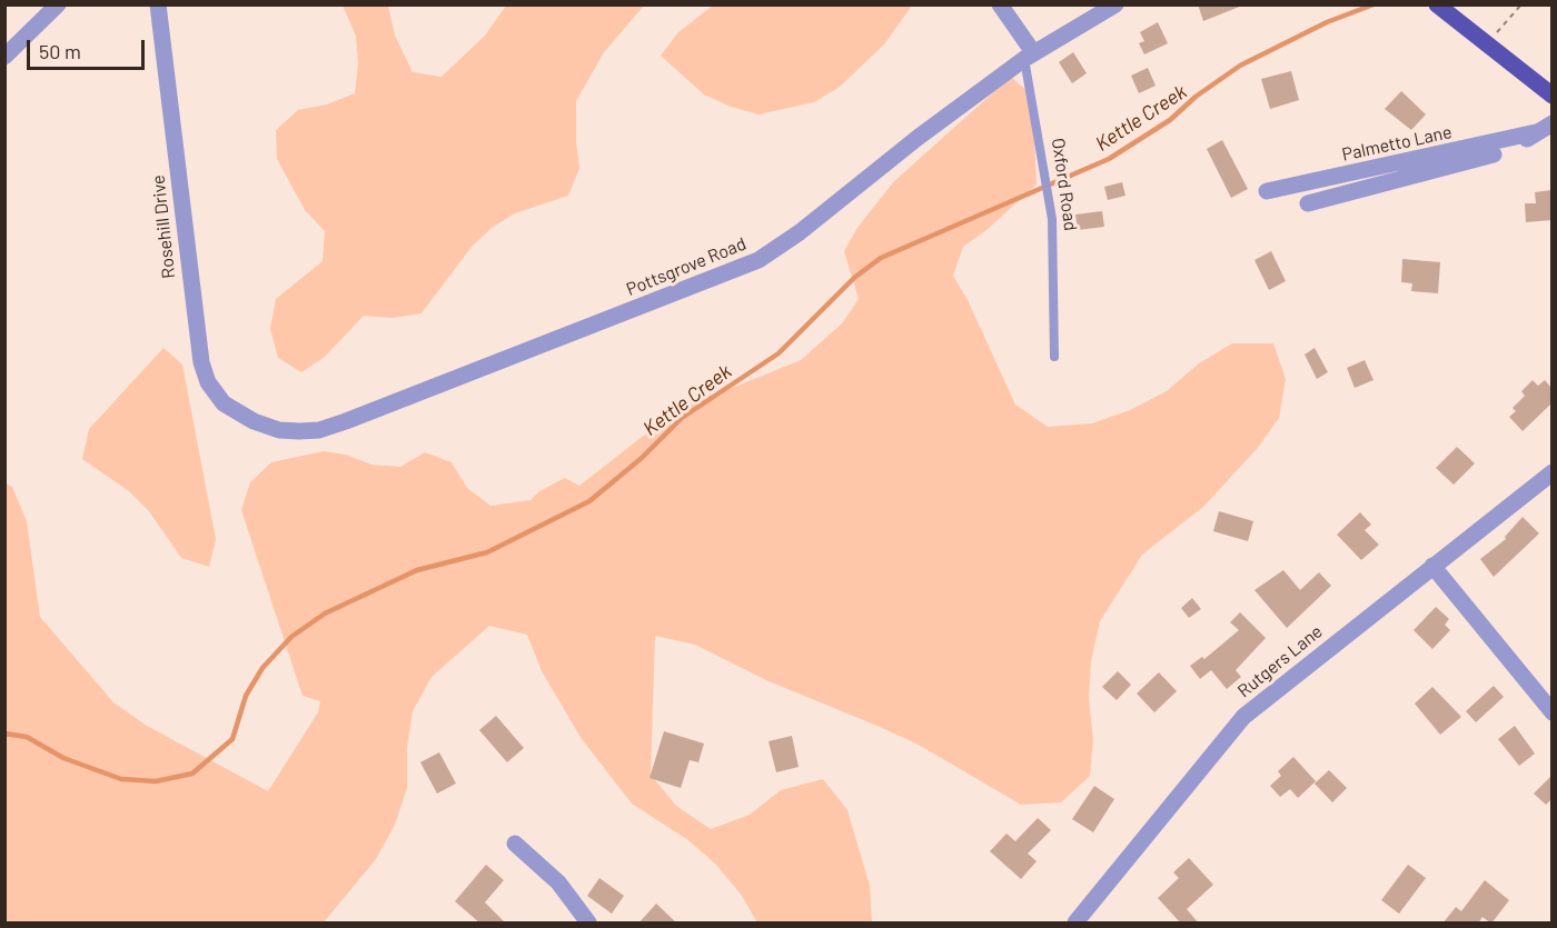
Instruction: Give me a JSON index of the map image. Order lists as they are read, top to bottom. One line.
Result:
{"streets":{"street":["Palmetto Lane","Oxford Road","Rosehill Drive","Pottsgrove Road","Rutgers Lane"]},"crossings":[["Oxford Road","Pottsgrove Road"],["Rosehill Drive","Pottsgrove Road"]],"water":["Kettle Creek"],"scale_bar":"50 m"}
